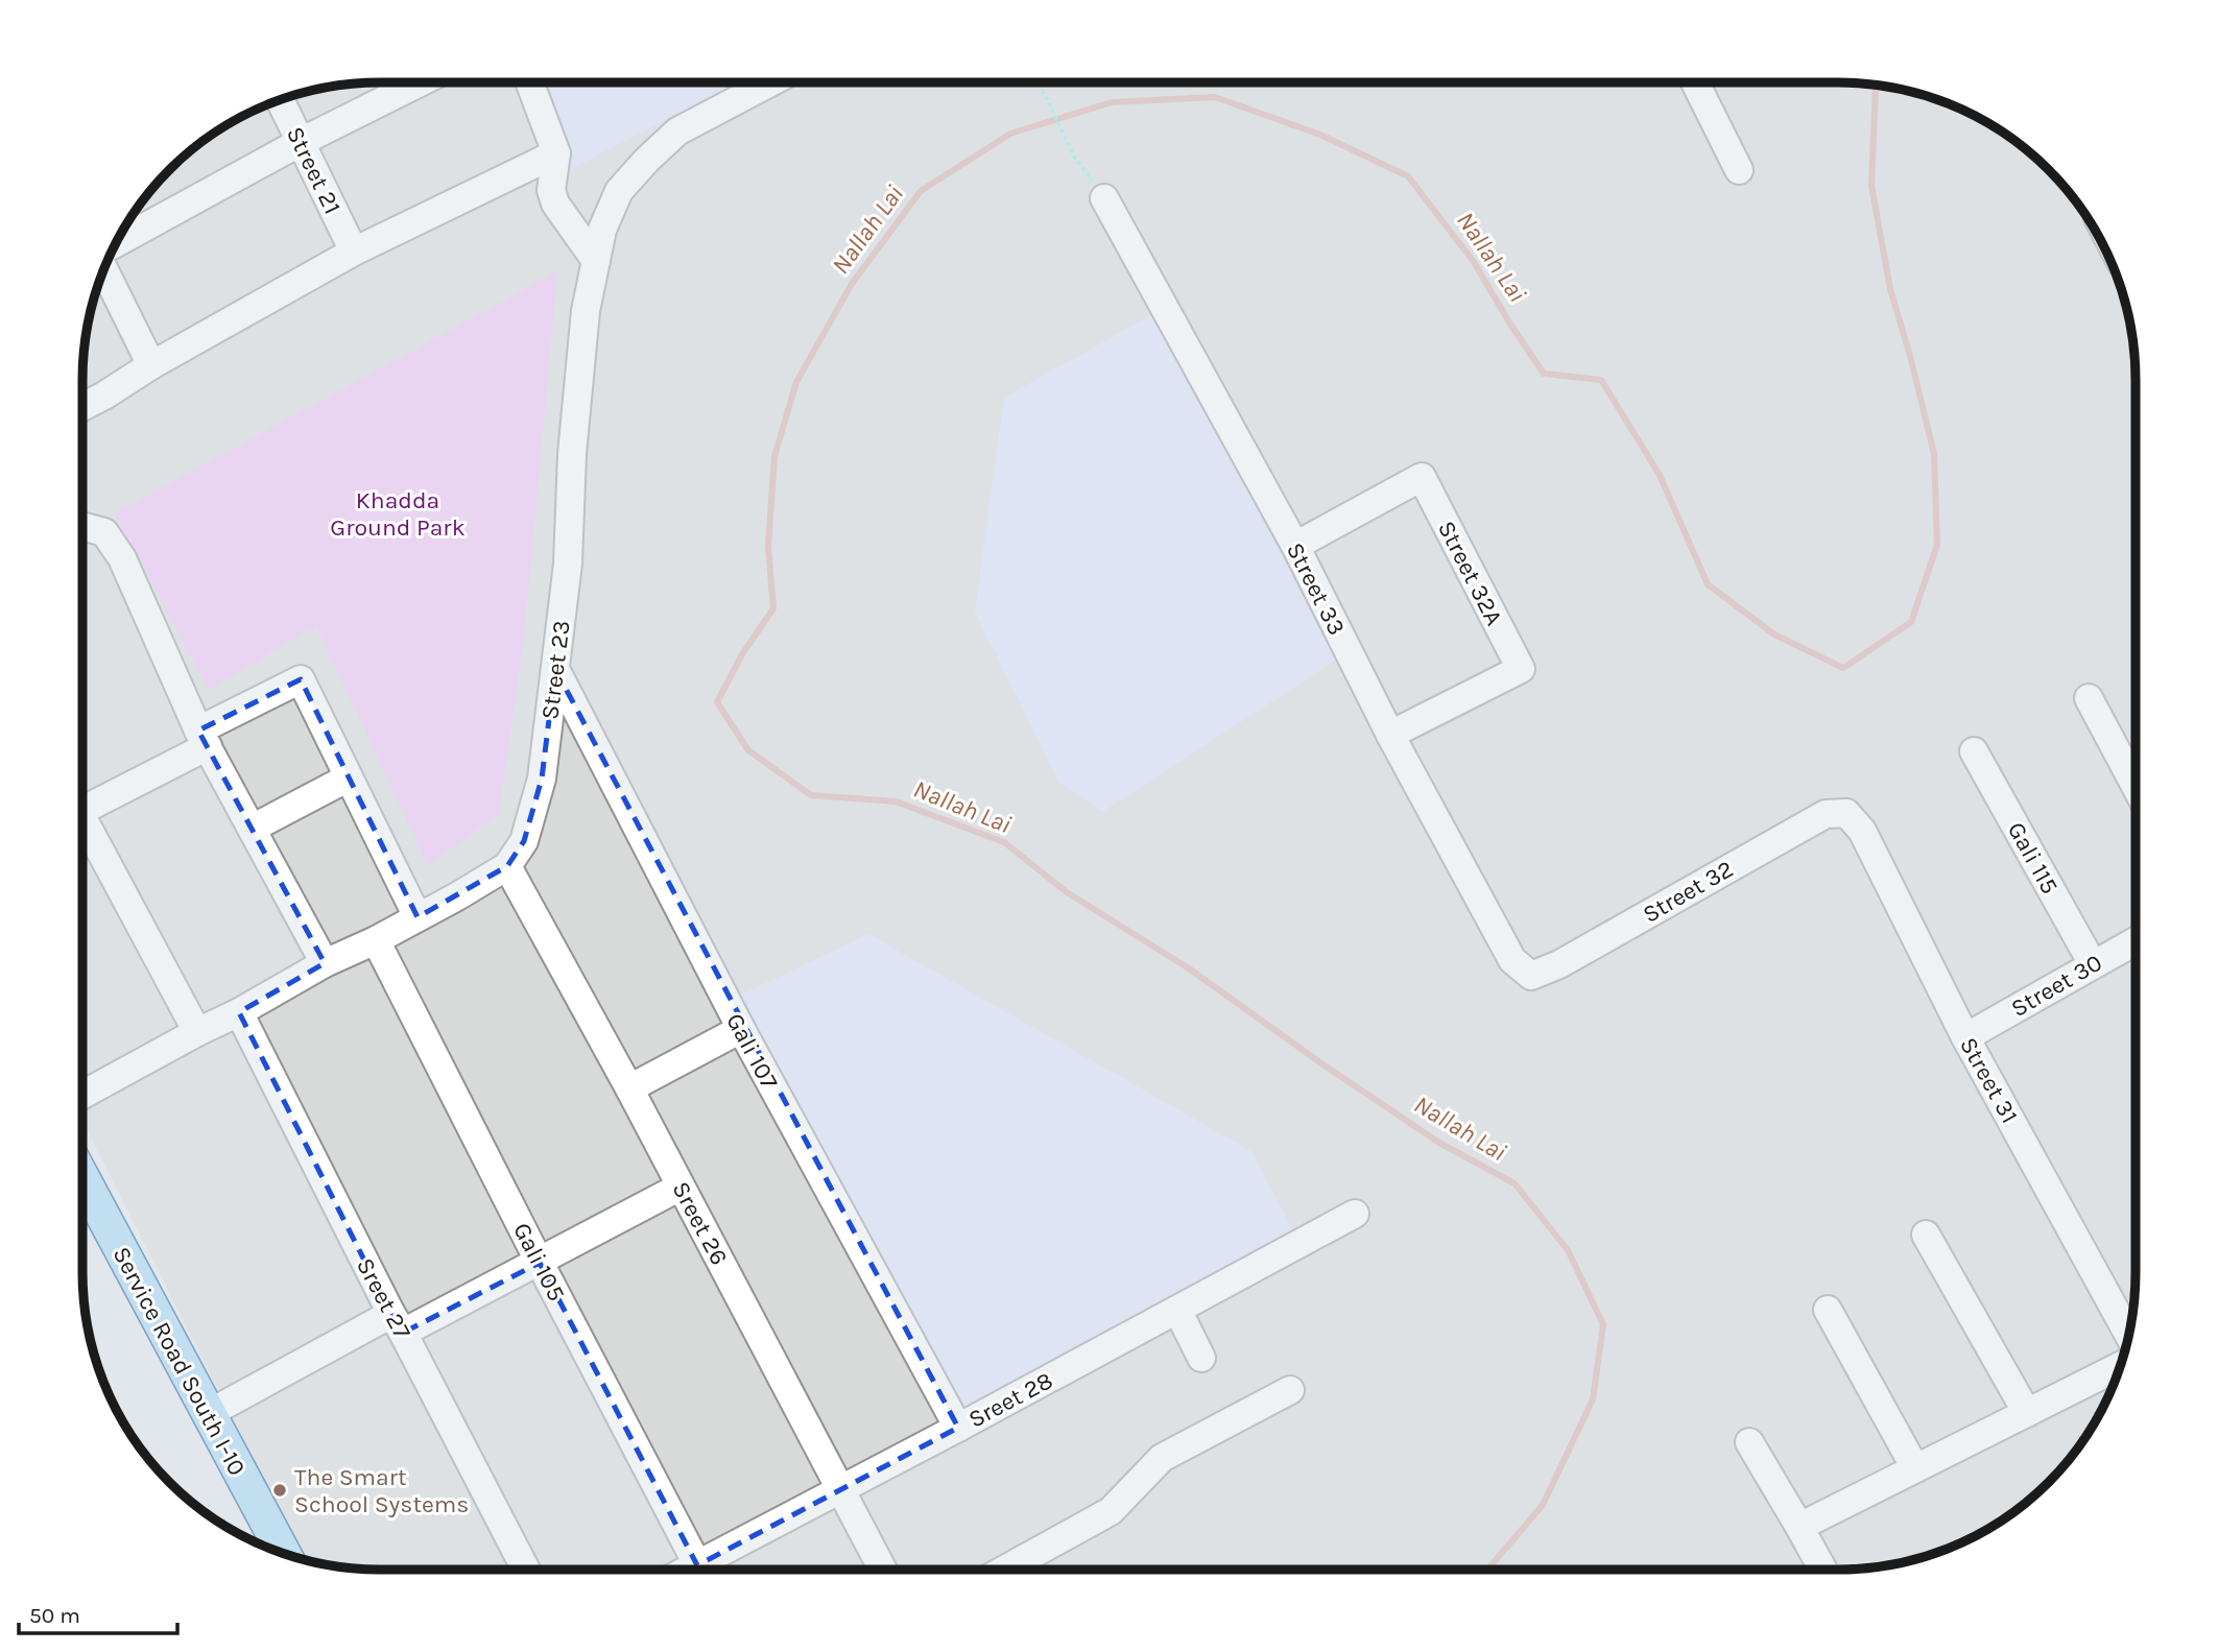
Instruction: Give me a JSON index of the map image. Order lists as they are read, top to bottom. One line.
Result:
{"streets":{"main road":["Service Road South I-10"],"street":["Street 21","Street 32A","Street 33","Street 23","Gali 115","Street 32","Street 30","Gali 107","Street 31","Sreet 26","Gali 105","Sreet 27","Sreet 28"]},"crossings":[["Street 32A","Street 33"],["Street 33","Street 32"],["Street 23","Gali 107"],["Street 23","Sreet 26"],["Street 23","Gali 105"],["Street 23","Sreet 27"],["Gali 115","Street 30"],["Street 32","Street 31"],["Street 30","Street 31"],["Gali 107","Sreet 28"],["Sreet 26","Sreet 28"]],"water":["Nallah Lai"],"parks":["Khadda Ground Park"],"places":["The Smart School Systems"],"scale_bar":"50 m"}
